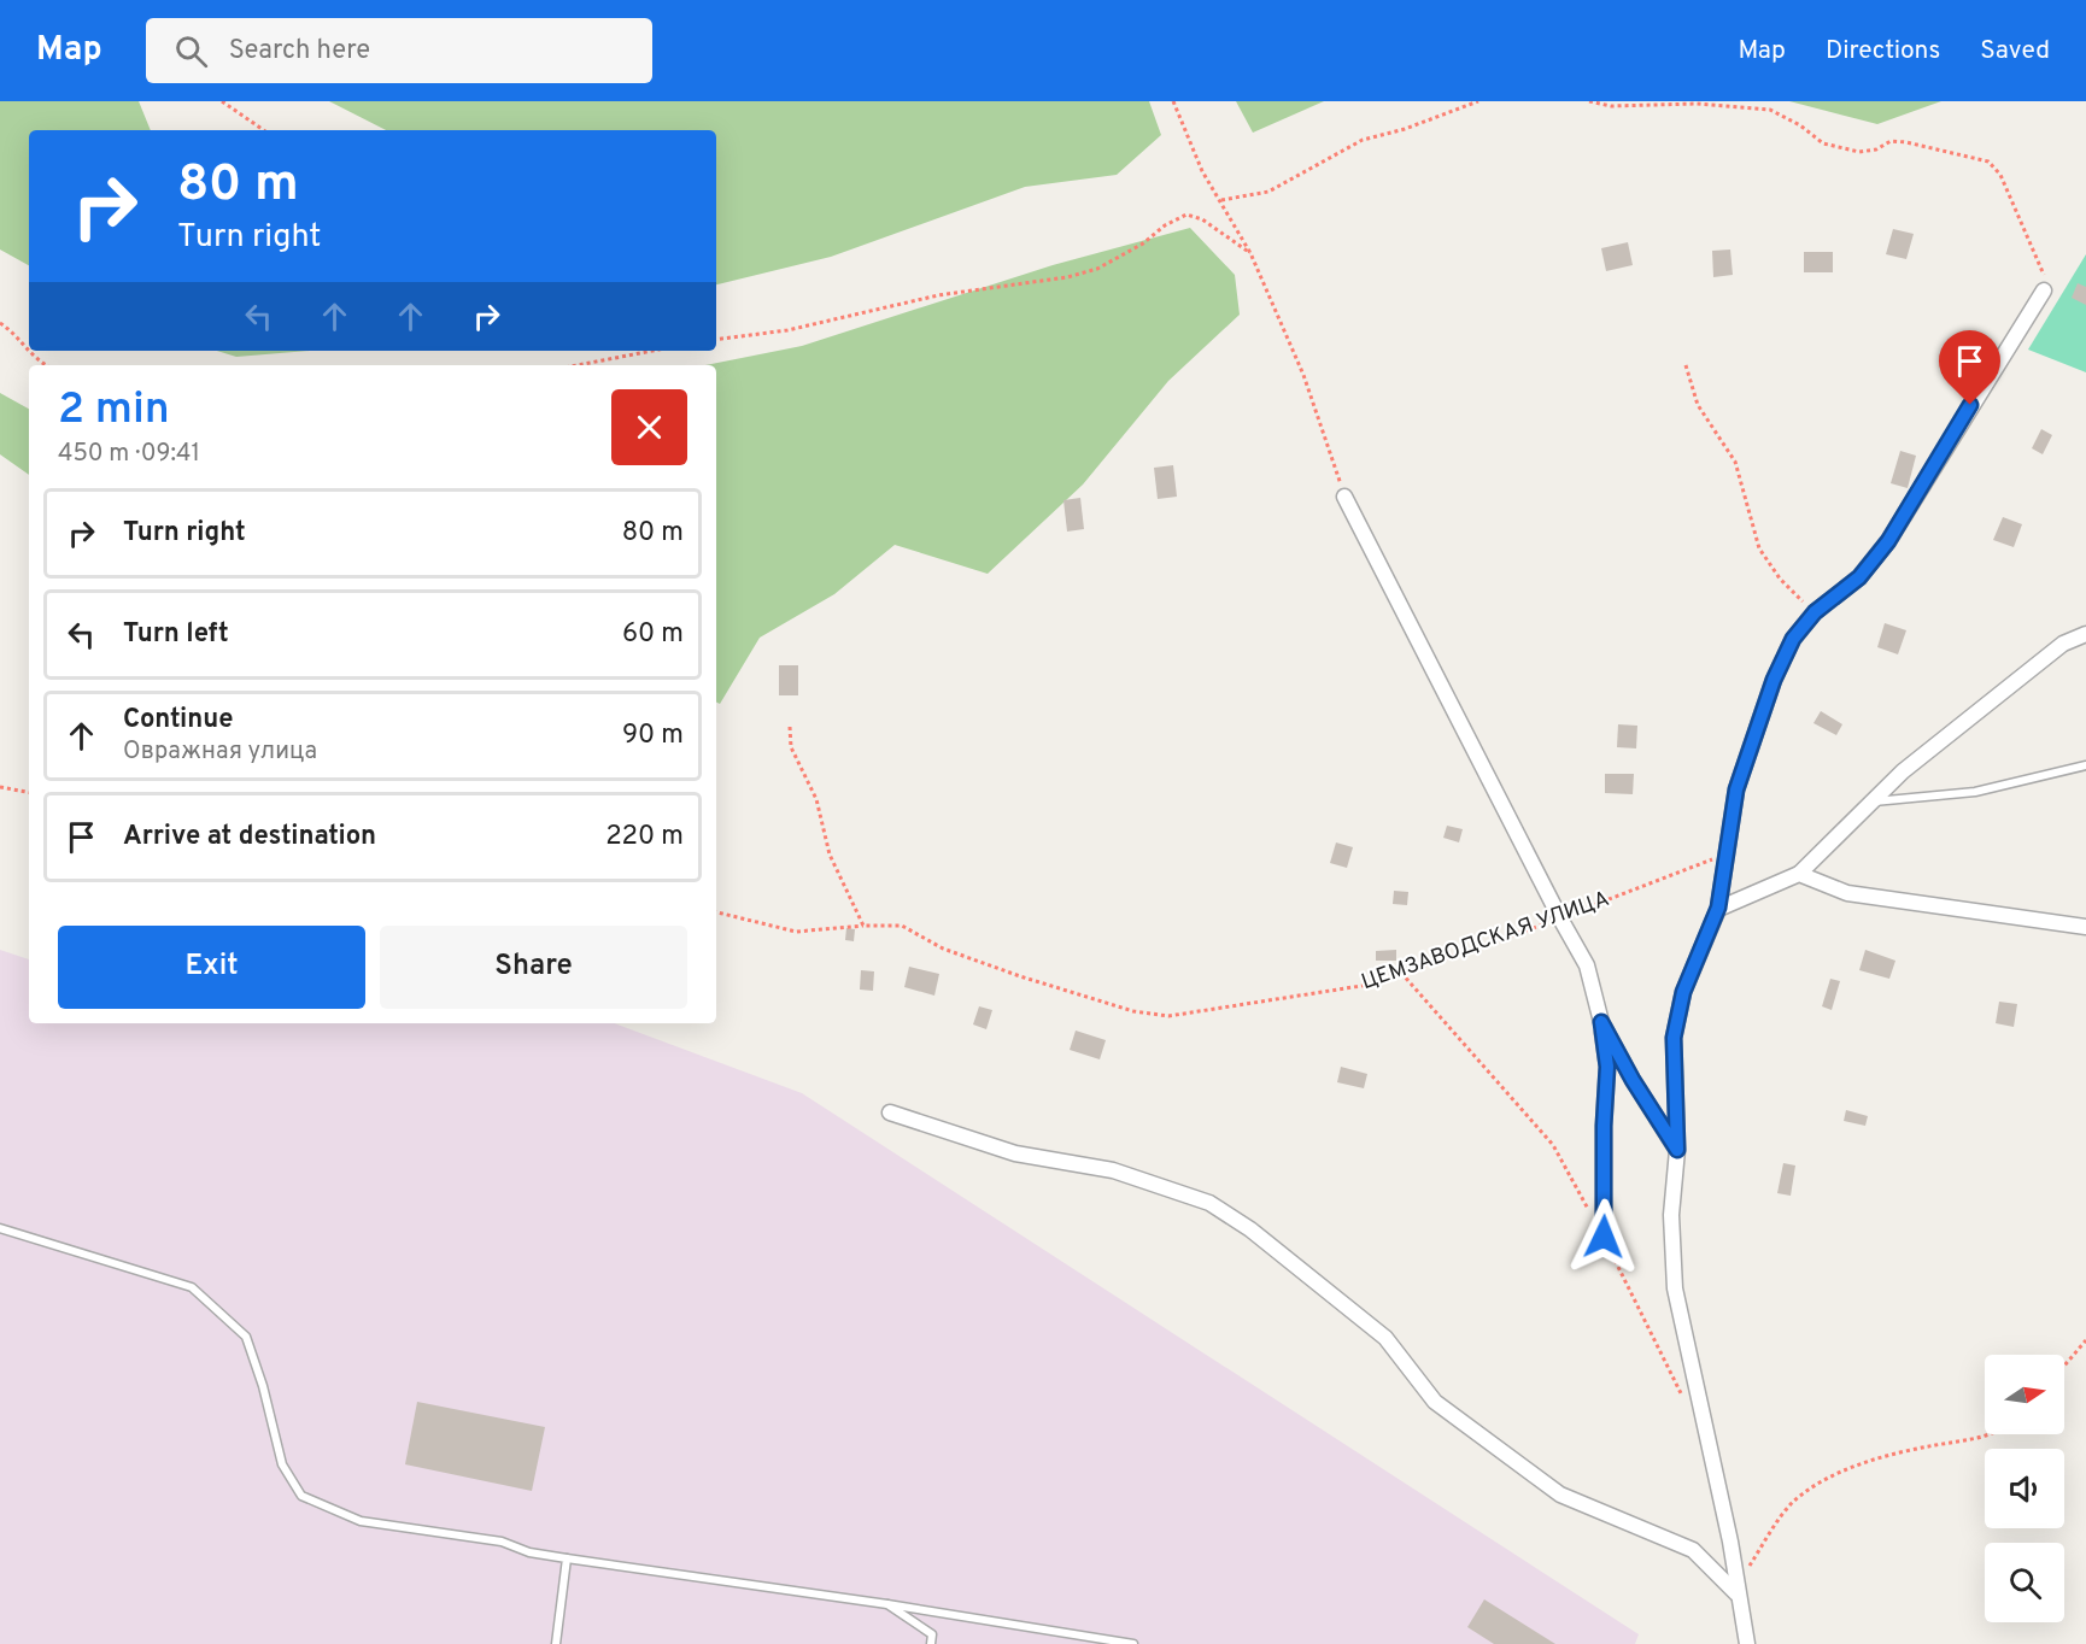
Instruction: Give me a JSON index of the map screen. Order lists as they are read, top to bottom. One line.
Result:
{"streets":{"path":["ЦЕМЗАВОДСКАЯ УЛИЦА"]},"north":"right","page":{"header":"Map","search":"Search here","nav":["Map","Directions","Saved"],"turn":["80 m","Turn right"],"heading":["2 min","450 m · 09:41"],"list":[{"name":"Turn right","value":"80 m"},{"name":"Turn left","value":"60 m"},{"name":"Continue","note":"Овражная улица","value":"90 m"},{"name":"Arrive at destination","value":"220 m"}],"buttons":["Exit","Share"]}}
